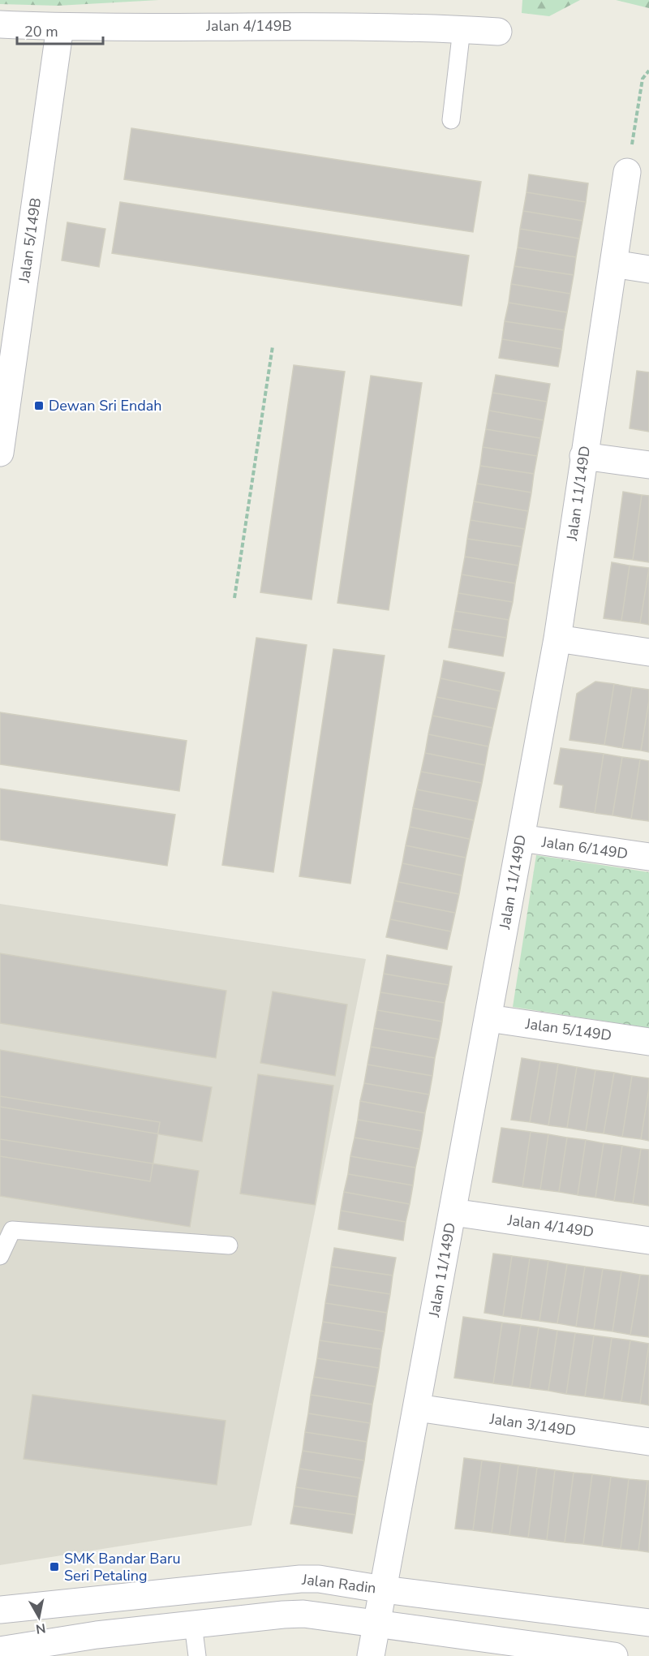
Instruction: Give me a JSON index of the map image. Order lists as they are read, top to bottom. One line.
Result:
{"streets":{"street":["Jalan 4/149B","Jalan 5/149B","Jalan 11/149D","Jalan 6/149D","Jalan 5/149D","Jalan 4/149D","Jalan 3/149D","Jalan Radin"]},"crossings":[["Jalan 4/149B","Jalan 5/149B"],["Jalan 11/149D","Jalan 6/149D"],["Jalan 11/149D","Jalan 5/149D"],["Jalan 11/149D","Jalan 4/149D"],["Jalan 11/149D","Jalan 3/149D"],["Jalan 11/149D","Jalan Radin"]],"places":{"transit":["Dewan Sri Endah","SMK Bandar Baru Seri Petaling"]},"scale_bar":"20 m","north":"bottom"}
